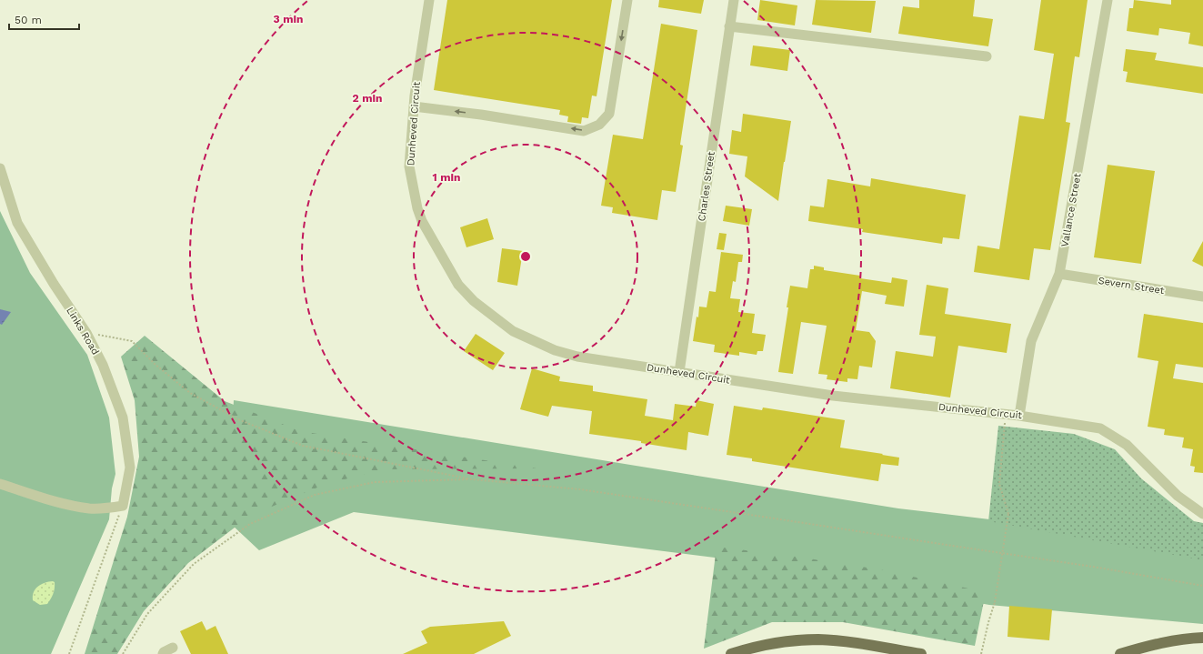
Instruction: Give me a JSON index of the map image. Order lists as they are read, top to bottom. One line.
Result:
{"streets":{"street":["Dunheved Circuit","Charles Street","Vallance Street","Severn Street","Links Road"]},"crossings":[["Dunheved Circuit","Charles Street"],["Dunheved Circuit","Vallance Street"],["Vallance Street","Severn Street"]],"scale_bar":"50 m","rings":["3 min","2 min","1 min"]}
